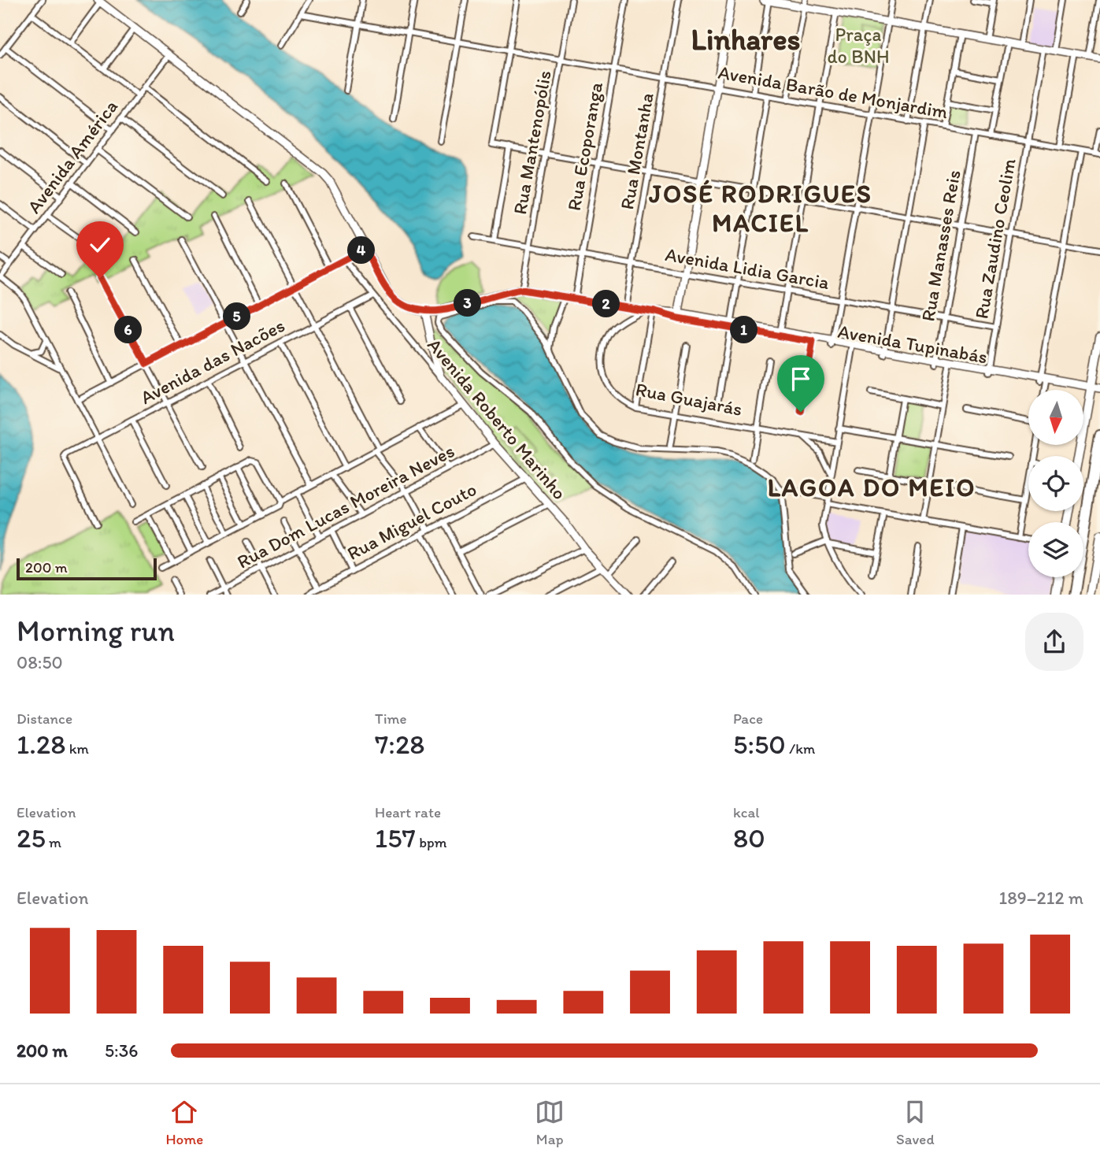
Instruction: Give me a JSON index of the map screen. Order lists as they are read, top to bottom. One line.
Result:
{"streets":{"main road":["Avenida Tupinabás","Avenida Roberto Marinho"],"street":["Avenida Barão de Monjardim","Rua Mantenopólis","Rua Ecoporanga","Rua Montanha","Avenida América","Rua Zaudino Ceolim","Rua Manasses Reis","Avenida Lidia Garcia","Avenida das Nacões","Rua Guajarás","Rua Dom Lucas Moreira Neves","Rua Miguel Couto"]},"crossings":[["Avenida Barão de Monjardim","Rua Mantenopólis"],["Avenida Barão de Monjardim","Rua Ecoporanga"],["Avenida Barão de Monjardim","Rua Montanha"],["Avenida Barão de Monjardim","Rua Zaudino Ceolim"],["Avenida Barão de Monjardim","Rua Manasses Reis"],["Rua Mantenopólis","Avenida Lidia Garcia"],["Rua Mantenopólis","Avenida Tupinabás"],["Rua Ecoporanga","Avenida Lidia Garcia"],["Rua Ecoporanga","Avenida Tupinabás"],["Rua Montanha","Avenida Lidia Garcia"],["Rua Montanha","Avenida Tupinabás"],["Rua Zaudino Ceolim","Avenida Lidia Garcia"],["Rua Zaudino Ceolim","Avenida Tupinabás"],["Rua Manasses Reis","Avenida Lidia Garcia"],["Rua Manasses Reis","Avenida Tupinabás"],["Avenida Tupinabás","Rua Guajarás"],["Avenida das Nacões","Avenida Roberto Marinho"],["Avenida Roberto Marinho","Rua Dom Lucas Moreira Neves"],["Avenida Roberto Marinho","Rua Miguel Couto"]],"districts":["Linhares","JOSÉ RODRIGUES MACIEL","LAGOA DO MEIO"],"parks":["Praça do BNH"],"scale_bar":"200 m","north":"bottom","page":{"pins":["4","3","2","5","1","6"],"scale":"200 m","heading":["Morning run","08:50"],"stats":[["Distance","1.28 km"],["Time","7:28"],["Pace","5:50 /km"],["Elevation","25 m"],["Heart rate","157 bpm"],["kcal","80"]],"chart":["Elevation","189–212 m"],"list":[{"name":"200 m","note":"5:36"}],"tabs":["Home","Map","Saved"]}}
